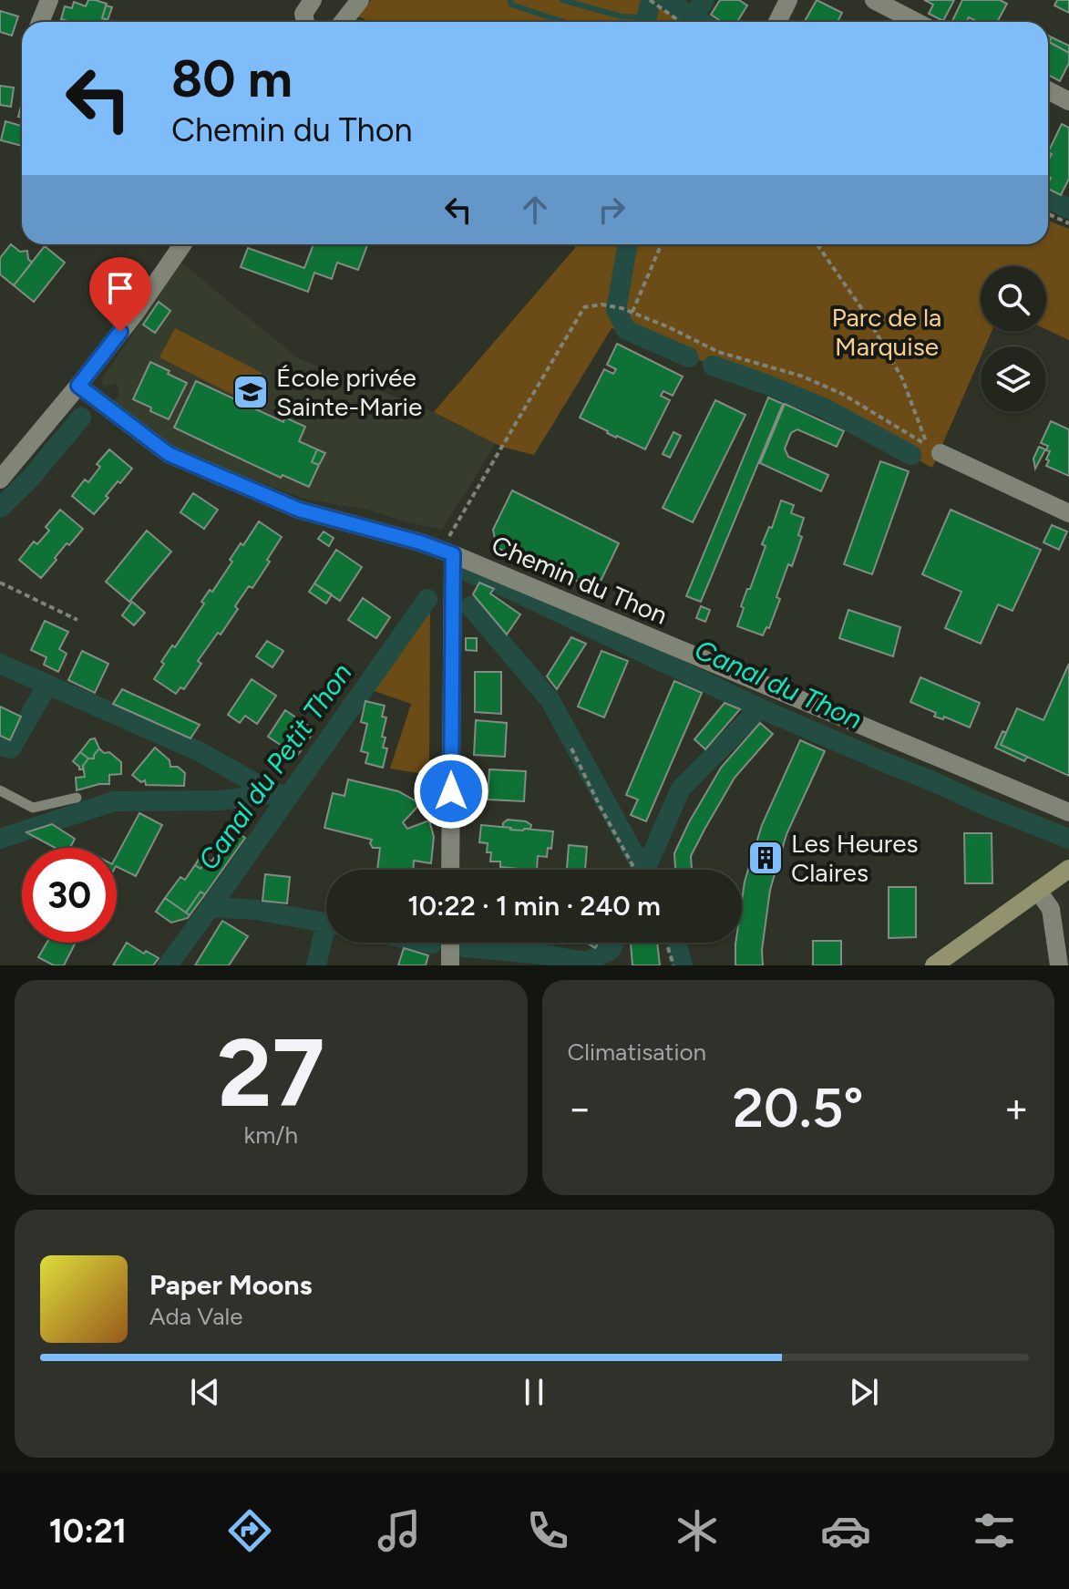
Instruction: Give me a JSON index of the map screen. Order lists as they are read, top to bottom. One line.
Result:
{"streets":{"street":["Chemin du Thon"]},"water":["Canal du Thon","Canal du Petit Thon"],"parks":["Parc de la Marquise"],"places":{"school or university":["École privée Sainte-Marie"],"building":["Les Heures Claires"]},"page":{"turn":["80 m","Chemin du Thon"],"limit":"30","trip":"10:22 · 1 min · 240 m","tile":[["27","km/h"],"Climatisation"],"heat":["−","20.5°","+"],"song":["Paper Moons","Ada Vale"],"tabs":"10:21"}}
